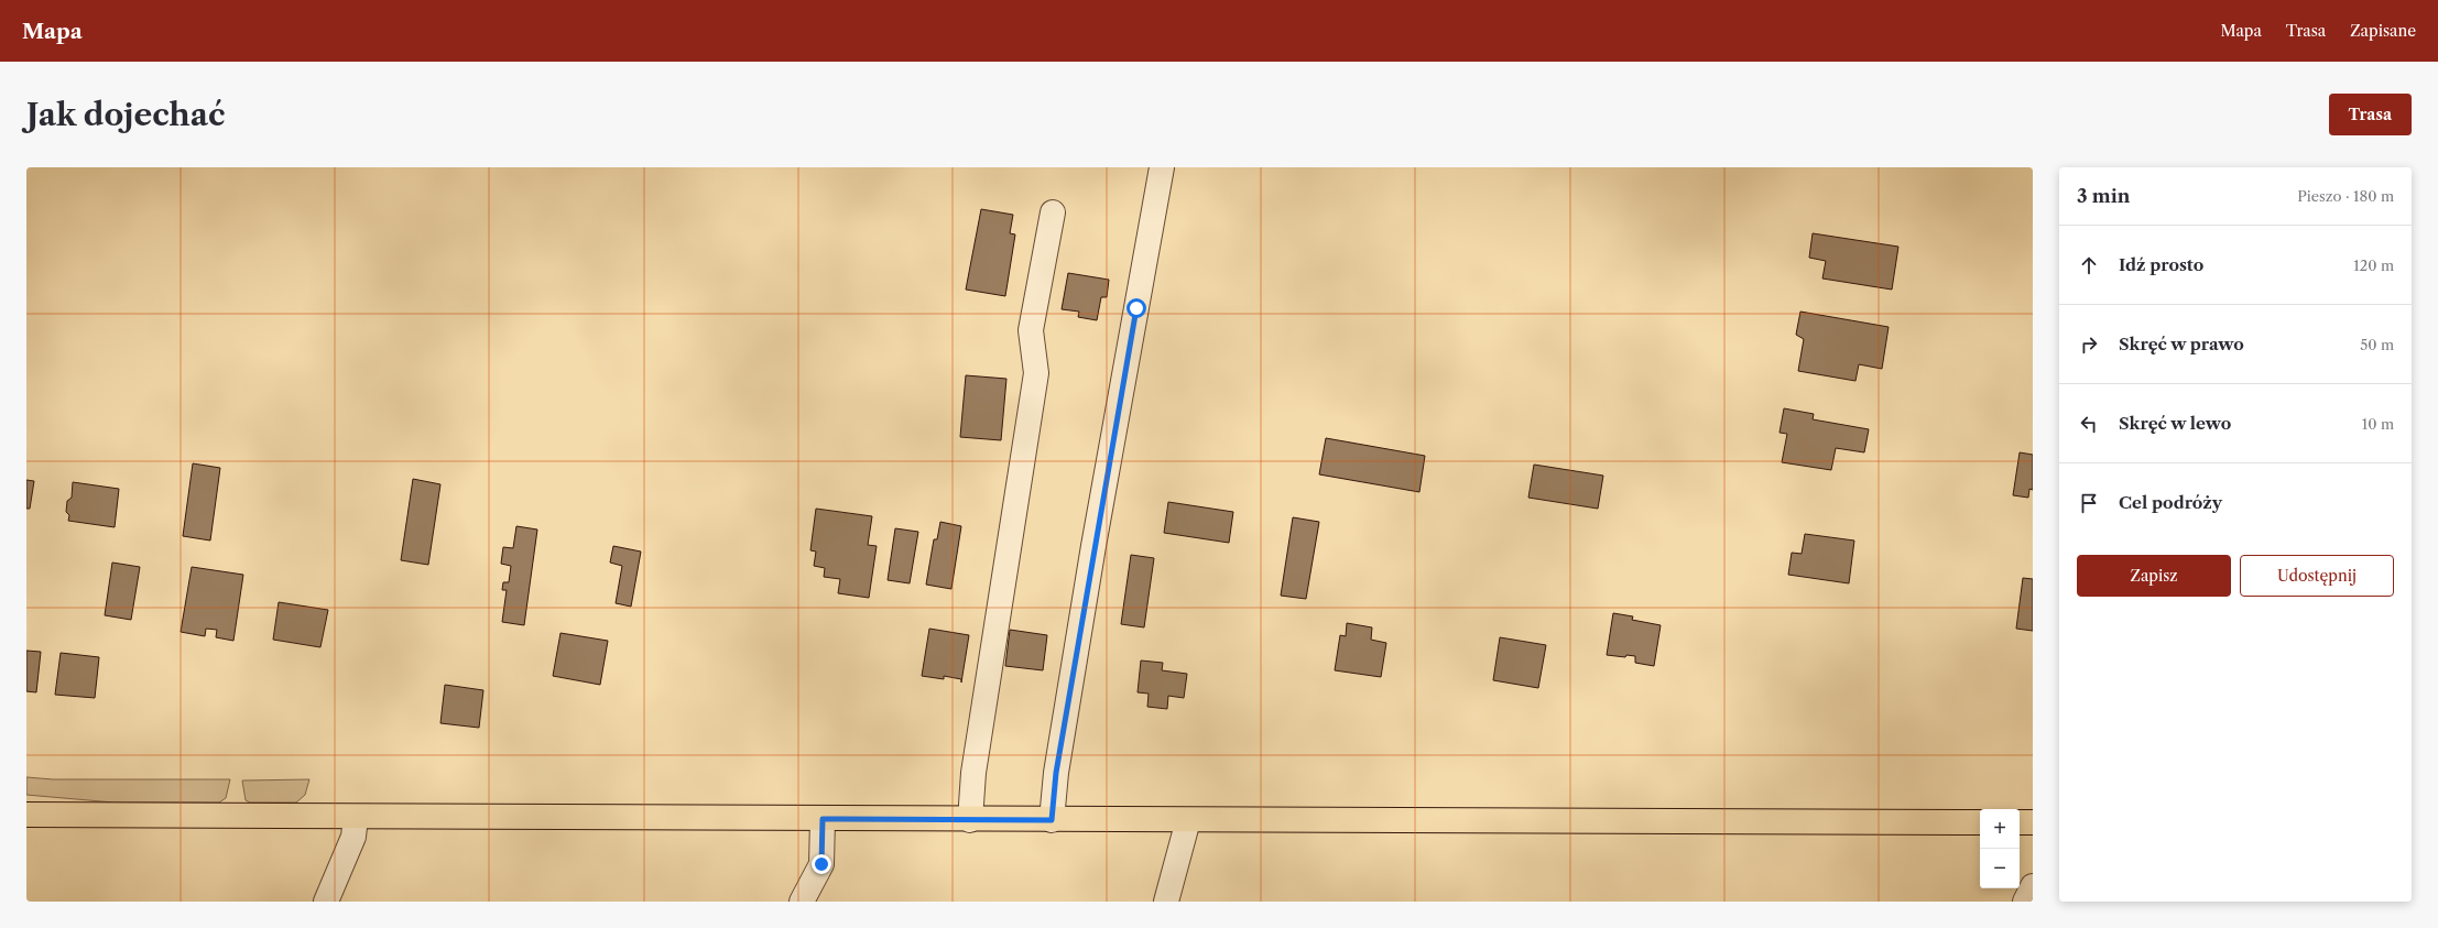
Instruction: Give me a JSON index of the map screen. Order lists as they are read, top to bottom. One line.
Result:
{"page":{"header":"Mapa","nav":["Mapa","Trasa","Zapisane"],"buttons":["Trasa",["Zapisz","Udostępnij"]],"title":"Jak dojechać","heading":["3 min","Pieszo · 180 m"],"list":[["Idź prosto","120 m"],["Skręć w prawo","50 m"],["Skręć w lewo","10 m"],"Cel podróży"],"map_buttons":["+","−"]}}
